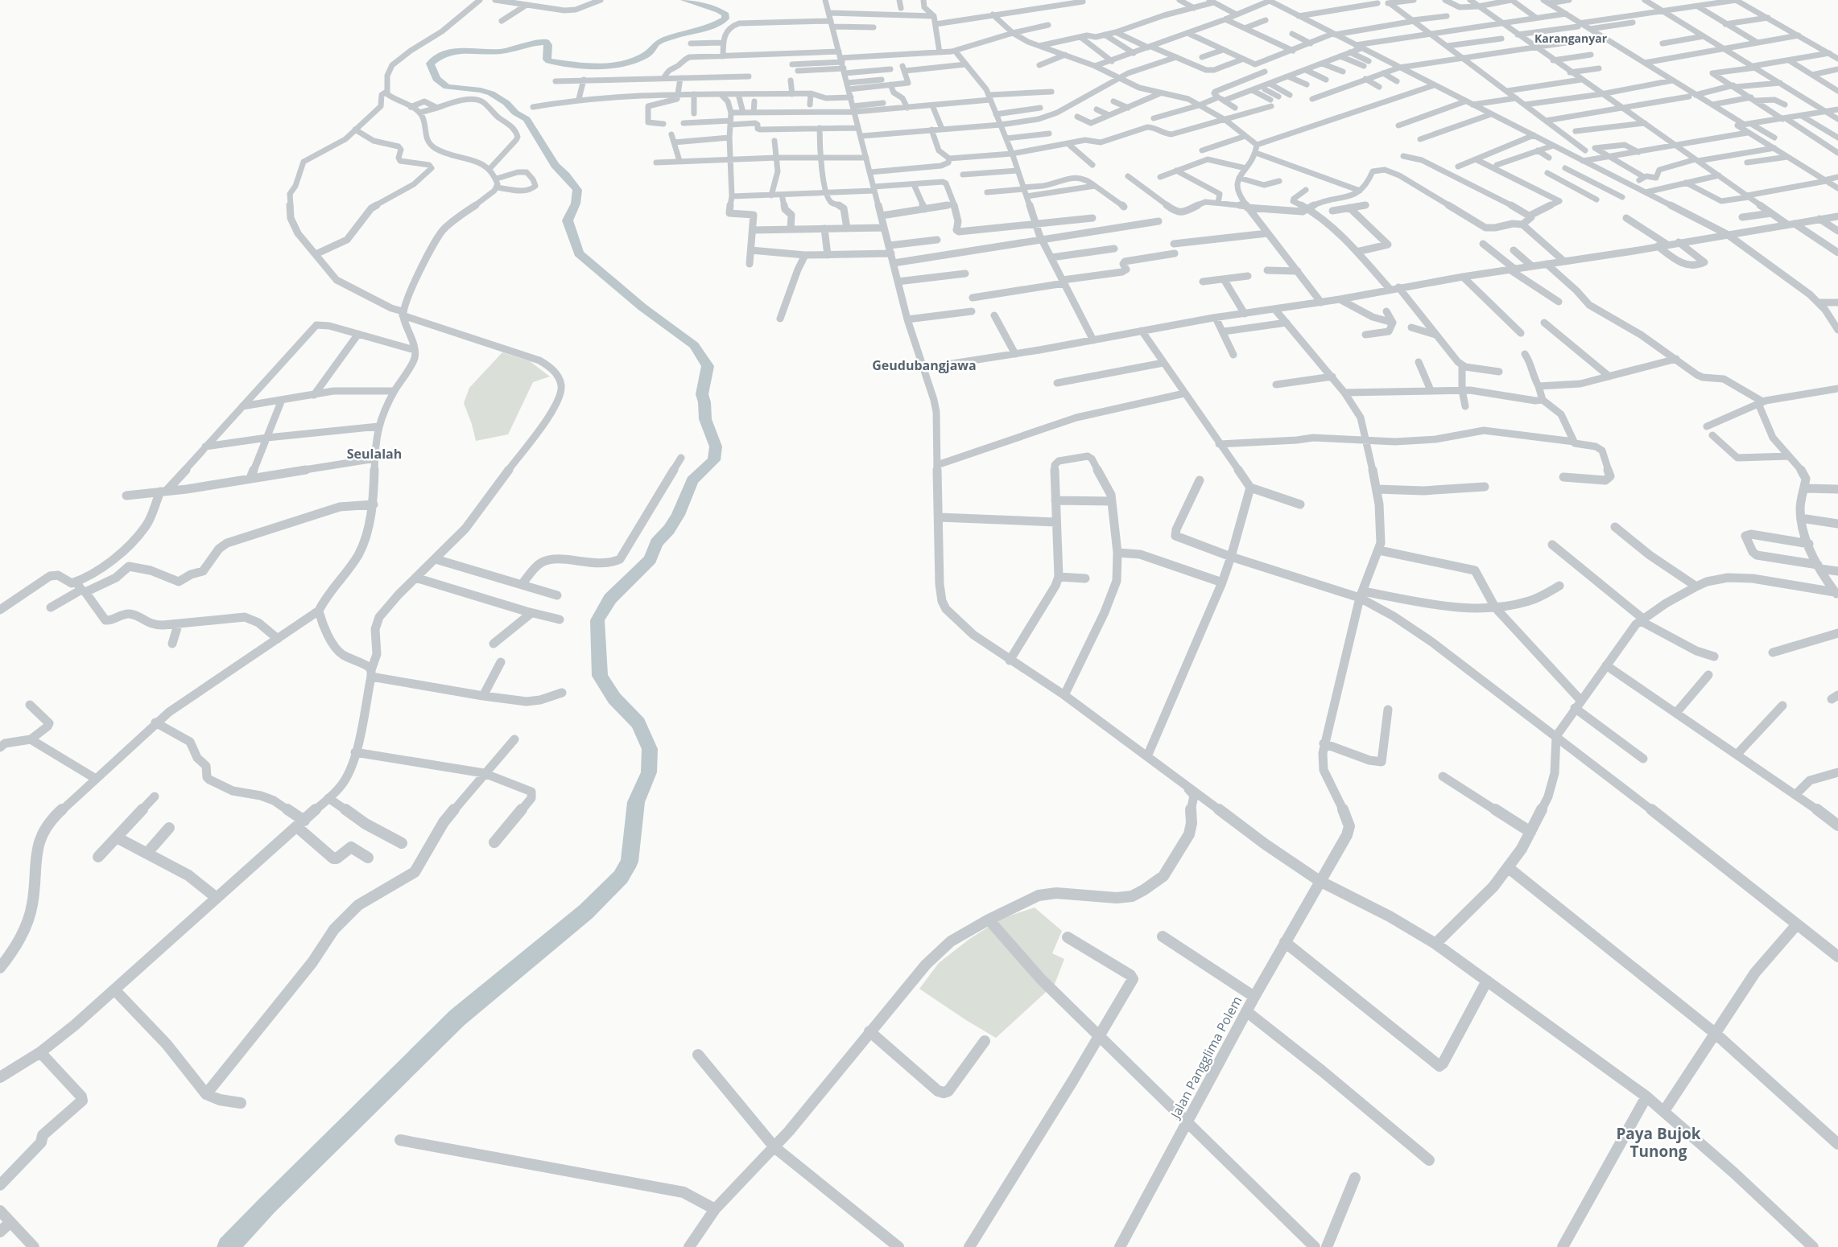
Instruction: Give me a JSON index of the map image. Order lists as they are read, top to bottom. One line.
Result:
{"streets":{"street":["Jalan Pangglima Polem"]},"districts":["Karanganyar","Geudubangjawa","Seulalah","Paya Bujok Tunong"]}
